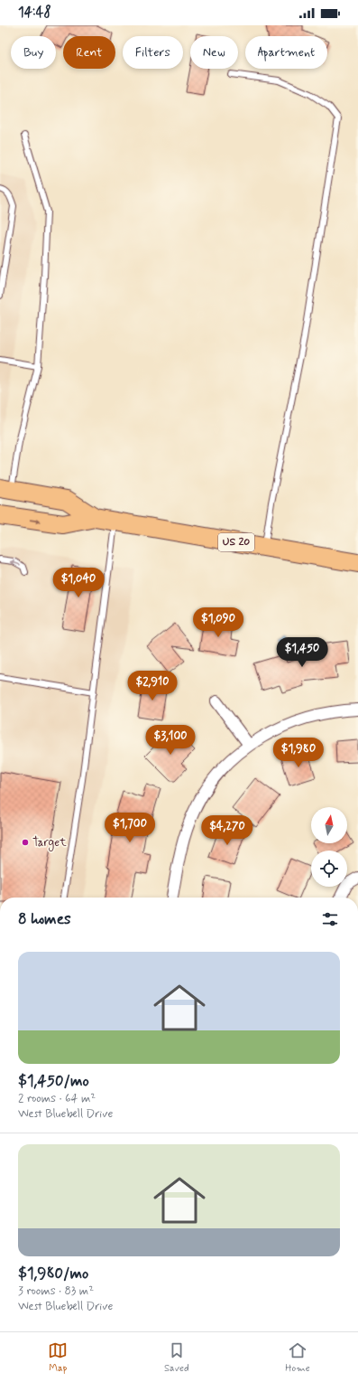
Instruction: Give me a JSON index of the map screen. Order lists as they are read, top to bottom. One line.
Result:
{"streets":{"main road":["US 20"]},"places":["Target"],"north":"top","page":{"status":"14:48","chip":["Buy","Rent","Filters","New","Apartment"],"price":["$1,040","$1,090","$1,450","$2,910","$3,100","$1,980","$1,700","$4,270"],"heading":"8 homes","list":[{"name":"$1,450/mo","note":"2 rooms · 64 m² · West Bluebell Drive"},{"name":"$1,980/mo","note":"3 rooms · 83 m² · West Bluebell Drive"}],"tabs":["Map","Saved","Home"]}}
